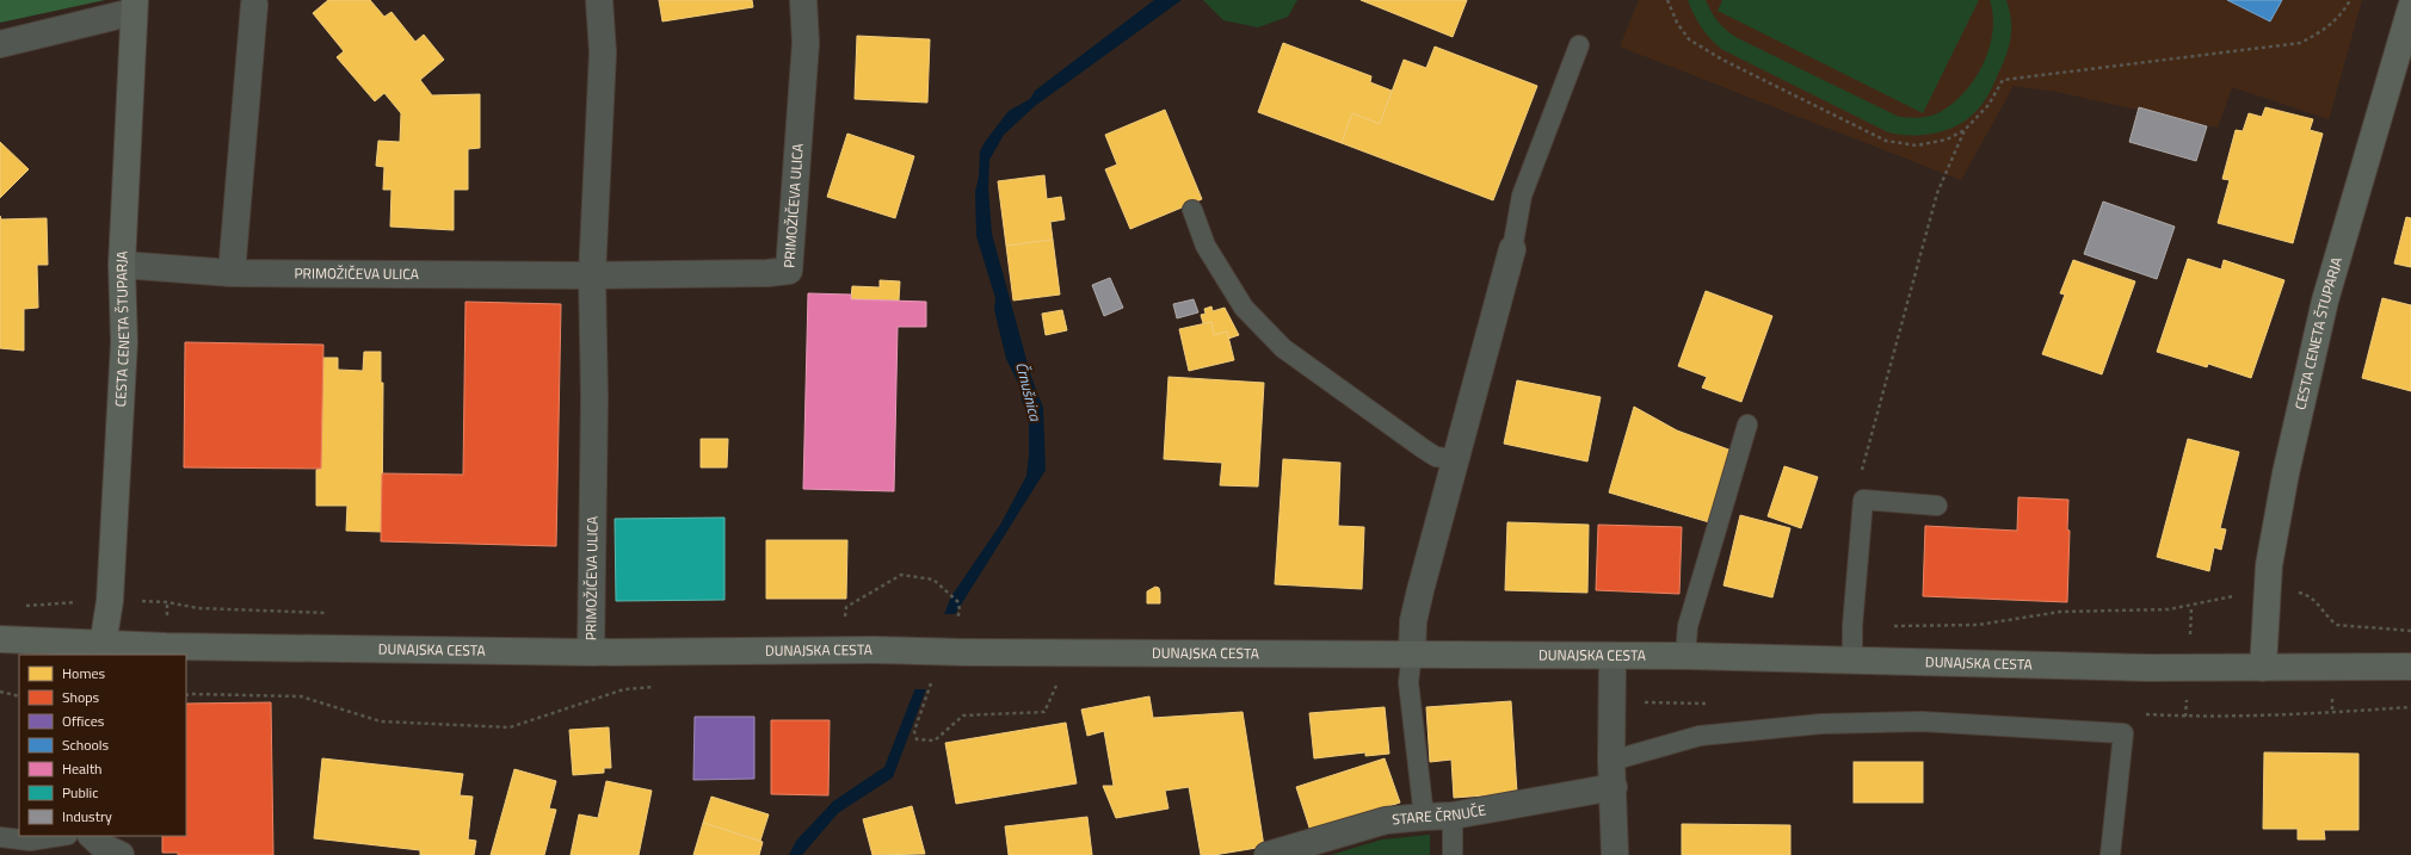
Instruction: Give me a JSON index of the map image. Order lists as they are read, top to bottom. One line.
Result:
{"streets":{"main road":["CESTA CENETA ŠTUPARJA","DUNAJSKA CESTA"],"street":["PRIMOŽIČEVA ULICA","STARE ČRNUČE"]},"crossings":[["PRIMOŽIČEVA ULICA","CESTA CENETA ŠTUPARJA"],["PRIMOŽIČEVA ULICA","DUNAJSKA CESTA"],["CESTA CENETA ŠTUPARJA","DUNAJSKA CESTA"]],"water":["Črnušnica"],"legend":["Homes","Shops","Offices","Schools","Health","Public","Industry"]}
